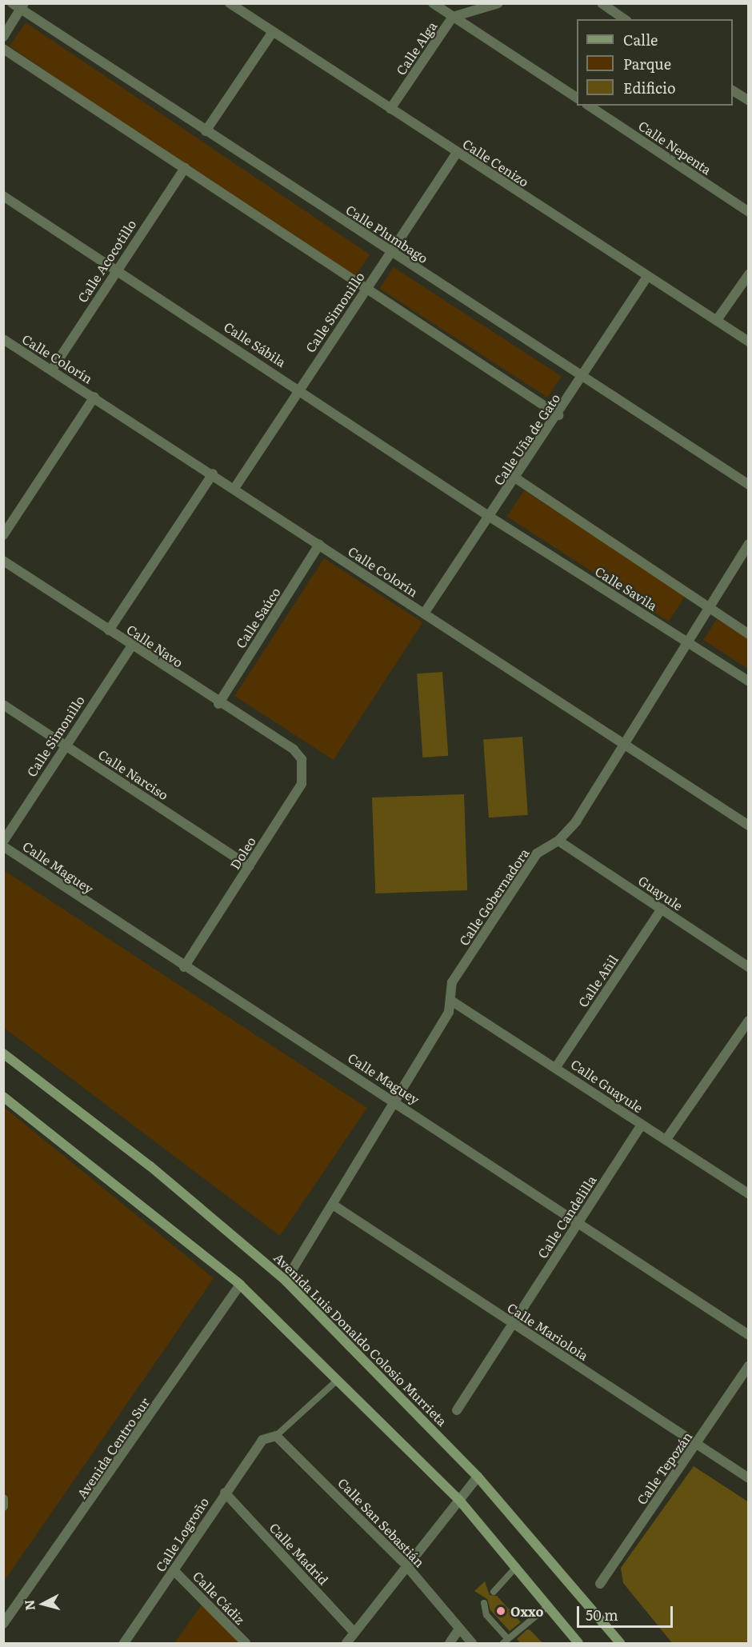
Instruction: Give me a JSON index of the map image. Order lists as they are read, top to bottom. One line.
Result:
{"streets":{"main road":["Avenida Luis Donaldo Colosio Murrieta"],"street":["Calle Alga","Calle Nepenta","Calle Cenizo","Calle Plumbago","Calle Acocotillo","Calle Simonillo","Calle Sábila","Calle Colorín","Calle Uña de Gato","Calle Savila","Calle Saúco","Calle Navo","Calle Narciso","Doleo","Calle Maguey","Guayule","Calle Gobernadora","Calle Añil","Calle Guayule","Calle Candelilla","Calle Marioloia","Avenida Centro Sur","Calle Tepozán","Calle San Sebastián","Calle Logroño","Calle Madrid","Calle Cádiz"]},"crossings":[["Calle Alga","Calle Cenizo"],["Calle Cenizo","Calle Simonillo"],["Calle Cenizo","Calle Uña de Gato"],["Calle Plumbago","Calle Simonillo"],["Calle Plumbago","Calle Uña de Gato"],["Calle Acocotillo","Calle Sábila"],["Calle Acocotillo","Calle Colorín"],["Calle Simonillo","Calle Sábila"],["Calle Simonillo","Calle Colorín"],["Calle Simonillo","Calle Navo"],["Calle Simonillo","Calle Narciso"],["Calle Sábila","Calle Uña de Gato"],["Calle Sábila","Calle Savila"],["Calle Colorín","Calle Uña de Gato"],["Calle Colorín","Calle Saúco"],["Calle Colorín","Calle Gobernadora"],["Calle Uña de Gato","Calle Savila"],["Calle Savila","Calle Gobernadora"],["Calle Saúco","Calle Navo"],["Calle Navo","Doleo"],["Calle Narciso","Doleo"],["Doleo","Calle Maguey"],["Calle Maguey","Calle Gobernadora"],["Calle Maguey","Calle Candelilla"],["Guayule","Calle Gobernadora"],["Guayule","Calle Añil"],["Calle Gobernadora","Calle Guayule"],["Calle Gobernadora","Calle Marioloia"],["Calle Gobernadora","Avenida Luis Donaldo Colosio Murrieta"],["Calle Añil","Calle Guayule"],["Calle Guayule","Calle Candelilla"],["Calle Candelilla","Calle Marioloia"],["Calle Marioloia","Calle Tepozán"],["Calle San Sebastián","Calle Logroño"],["Calle Logroño","Calle Madrid"],["Calle Logroño","Calle Cádiz"]],"places":["Oxxo"],"legend":["Calle","Parque","Edificio"],"scale_bar":"50 m","north":"left"}
